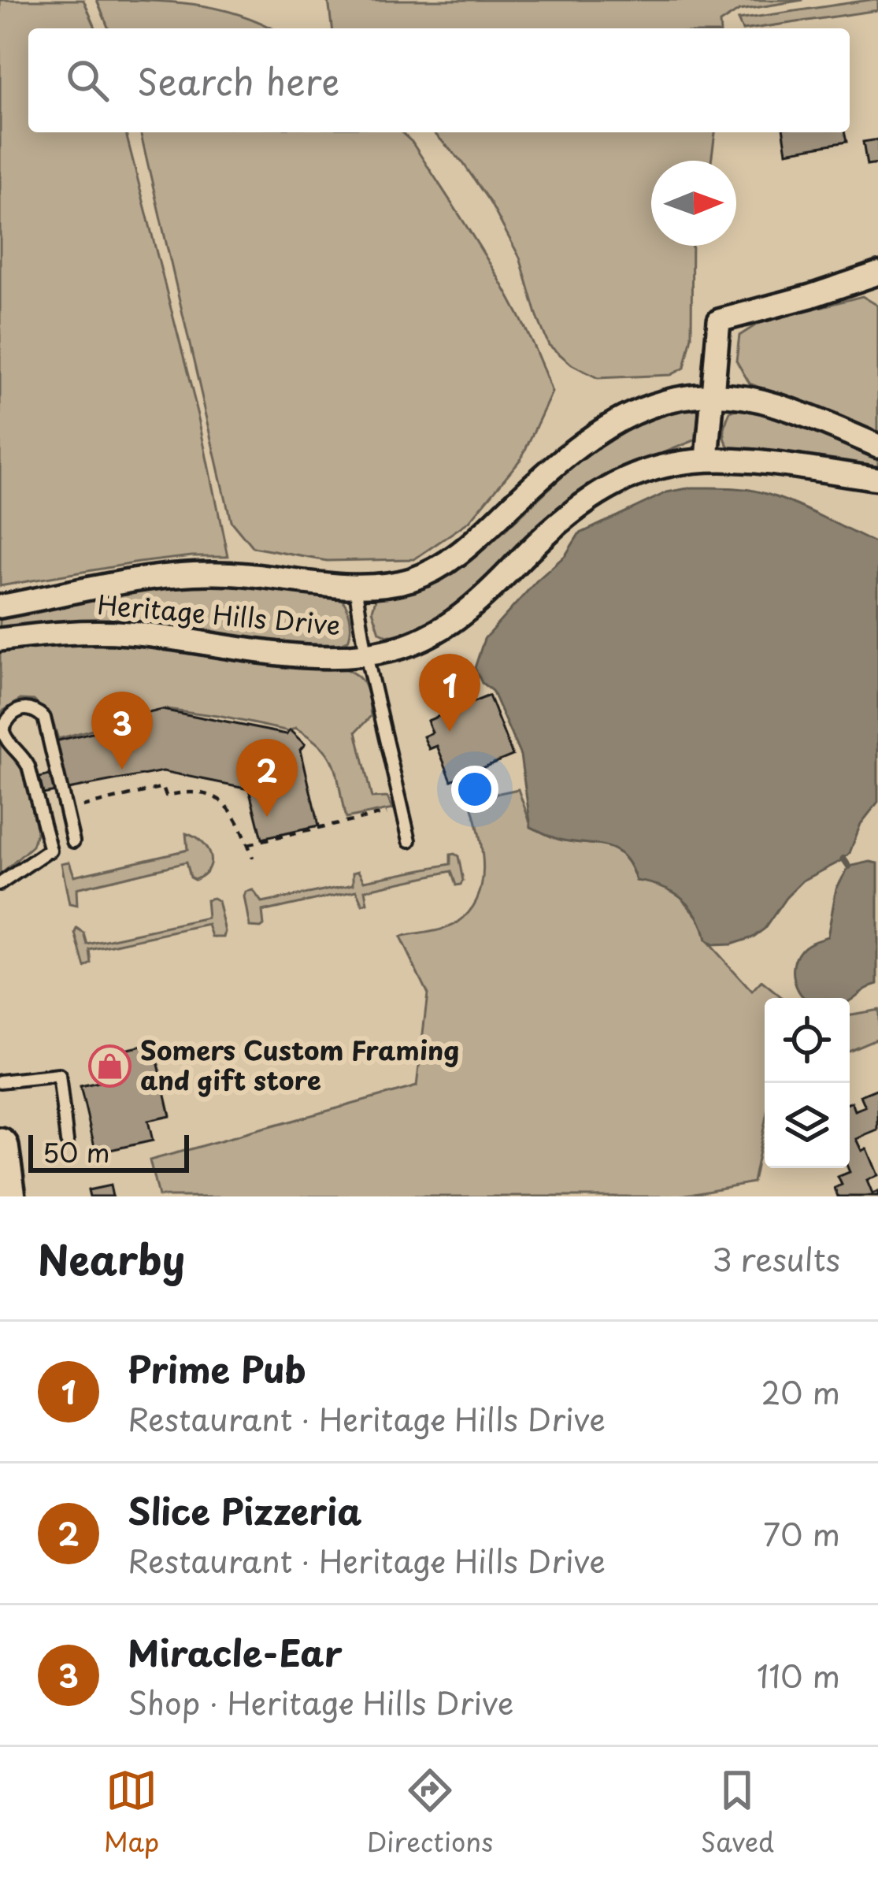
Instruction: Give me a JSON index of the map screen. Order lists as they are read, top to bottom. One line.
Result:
{"streets":{"street":["Heritage Hills Drive"]},"places":{"shop":["Somers Custom Framing and gift store"]},"scale_bar":"50 m","north":"right","page":{"search":"Search here","pins":["1","3","2"],"scale":"50 m","heading":["Nearby","3 results"],"list":[{"mark":"1","name":"Prime Pub","note":"Restaurant · Heritage Hills Drive","value":"20 m"},{"mark":"2","name":"Slice Pizzeria","note":"Restaurant · Heritage Hills Drive","value":"70 m"},{"mark":"3","name":"Miracle-Ear","note":"Shop · Heritage Hills Drive","value":"110 m"}],"nav":["Map","Directions","Saved"]}}
